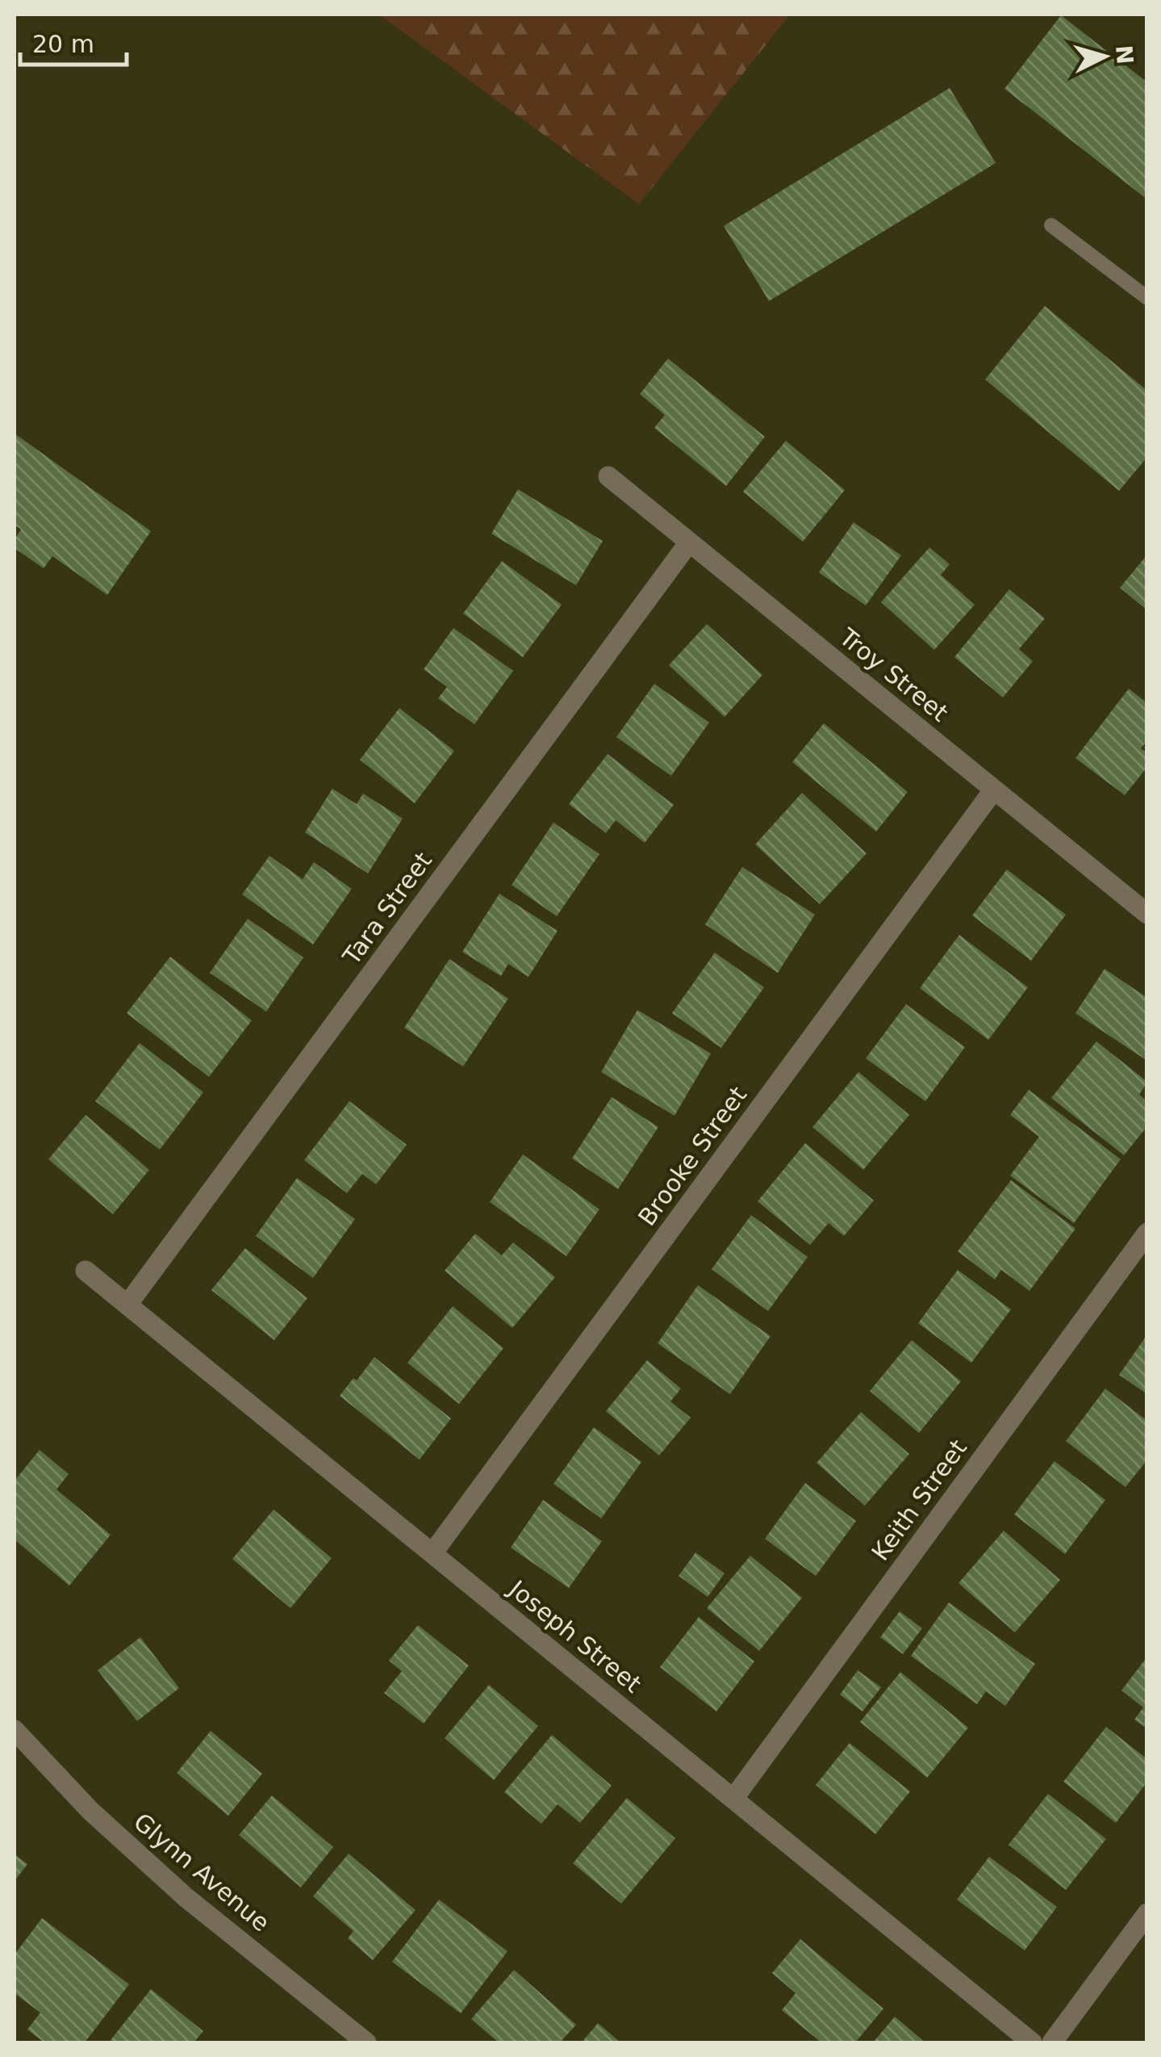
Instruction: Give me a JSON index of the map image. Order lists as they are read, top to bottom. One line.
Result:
{"streets":{"street":["Troy Street","Tara Street","Brooke Street","Keith Street","Joseph Street","Glynn Avenue"]},"crossings":[["Troy Street","Tara Street"],["Troy Street","Brooke Street"],["Tara Street","Joseph Street"],["Brooke Street","Joseph Street"],["Keith Street","Joseph Street"]],"scale_bar":"20 m","north":"right"}
